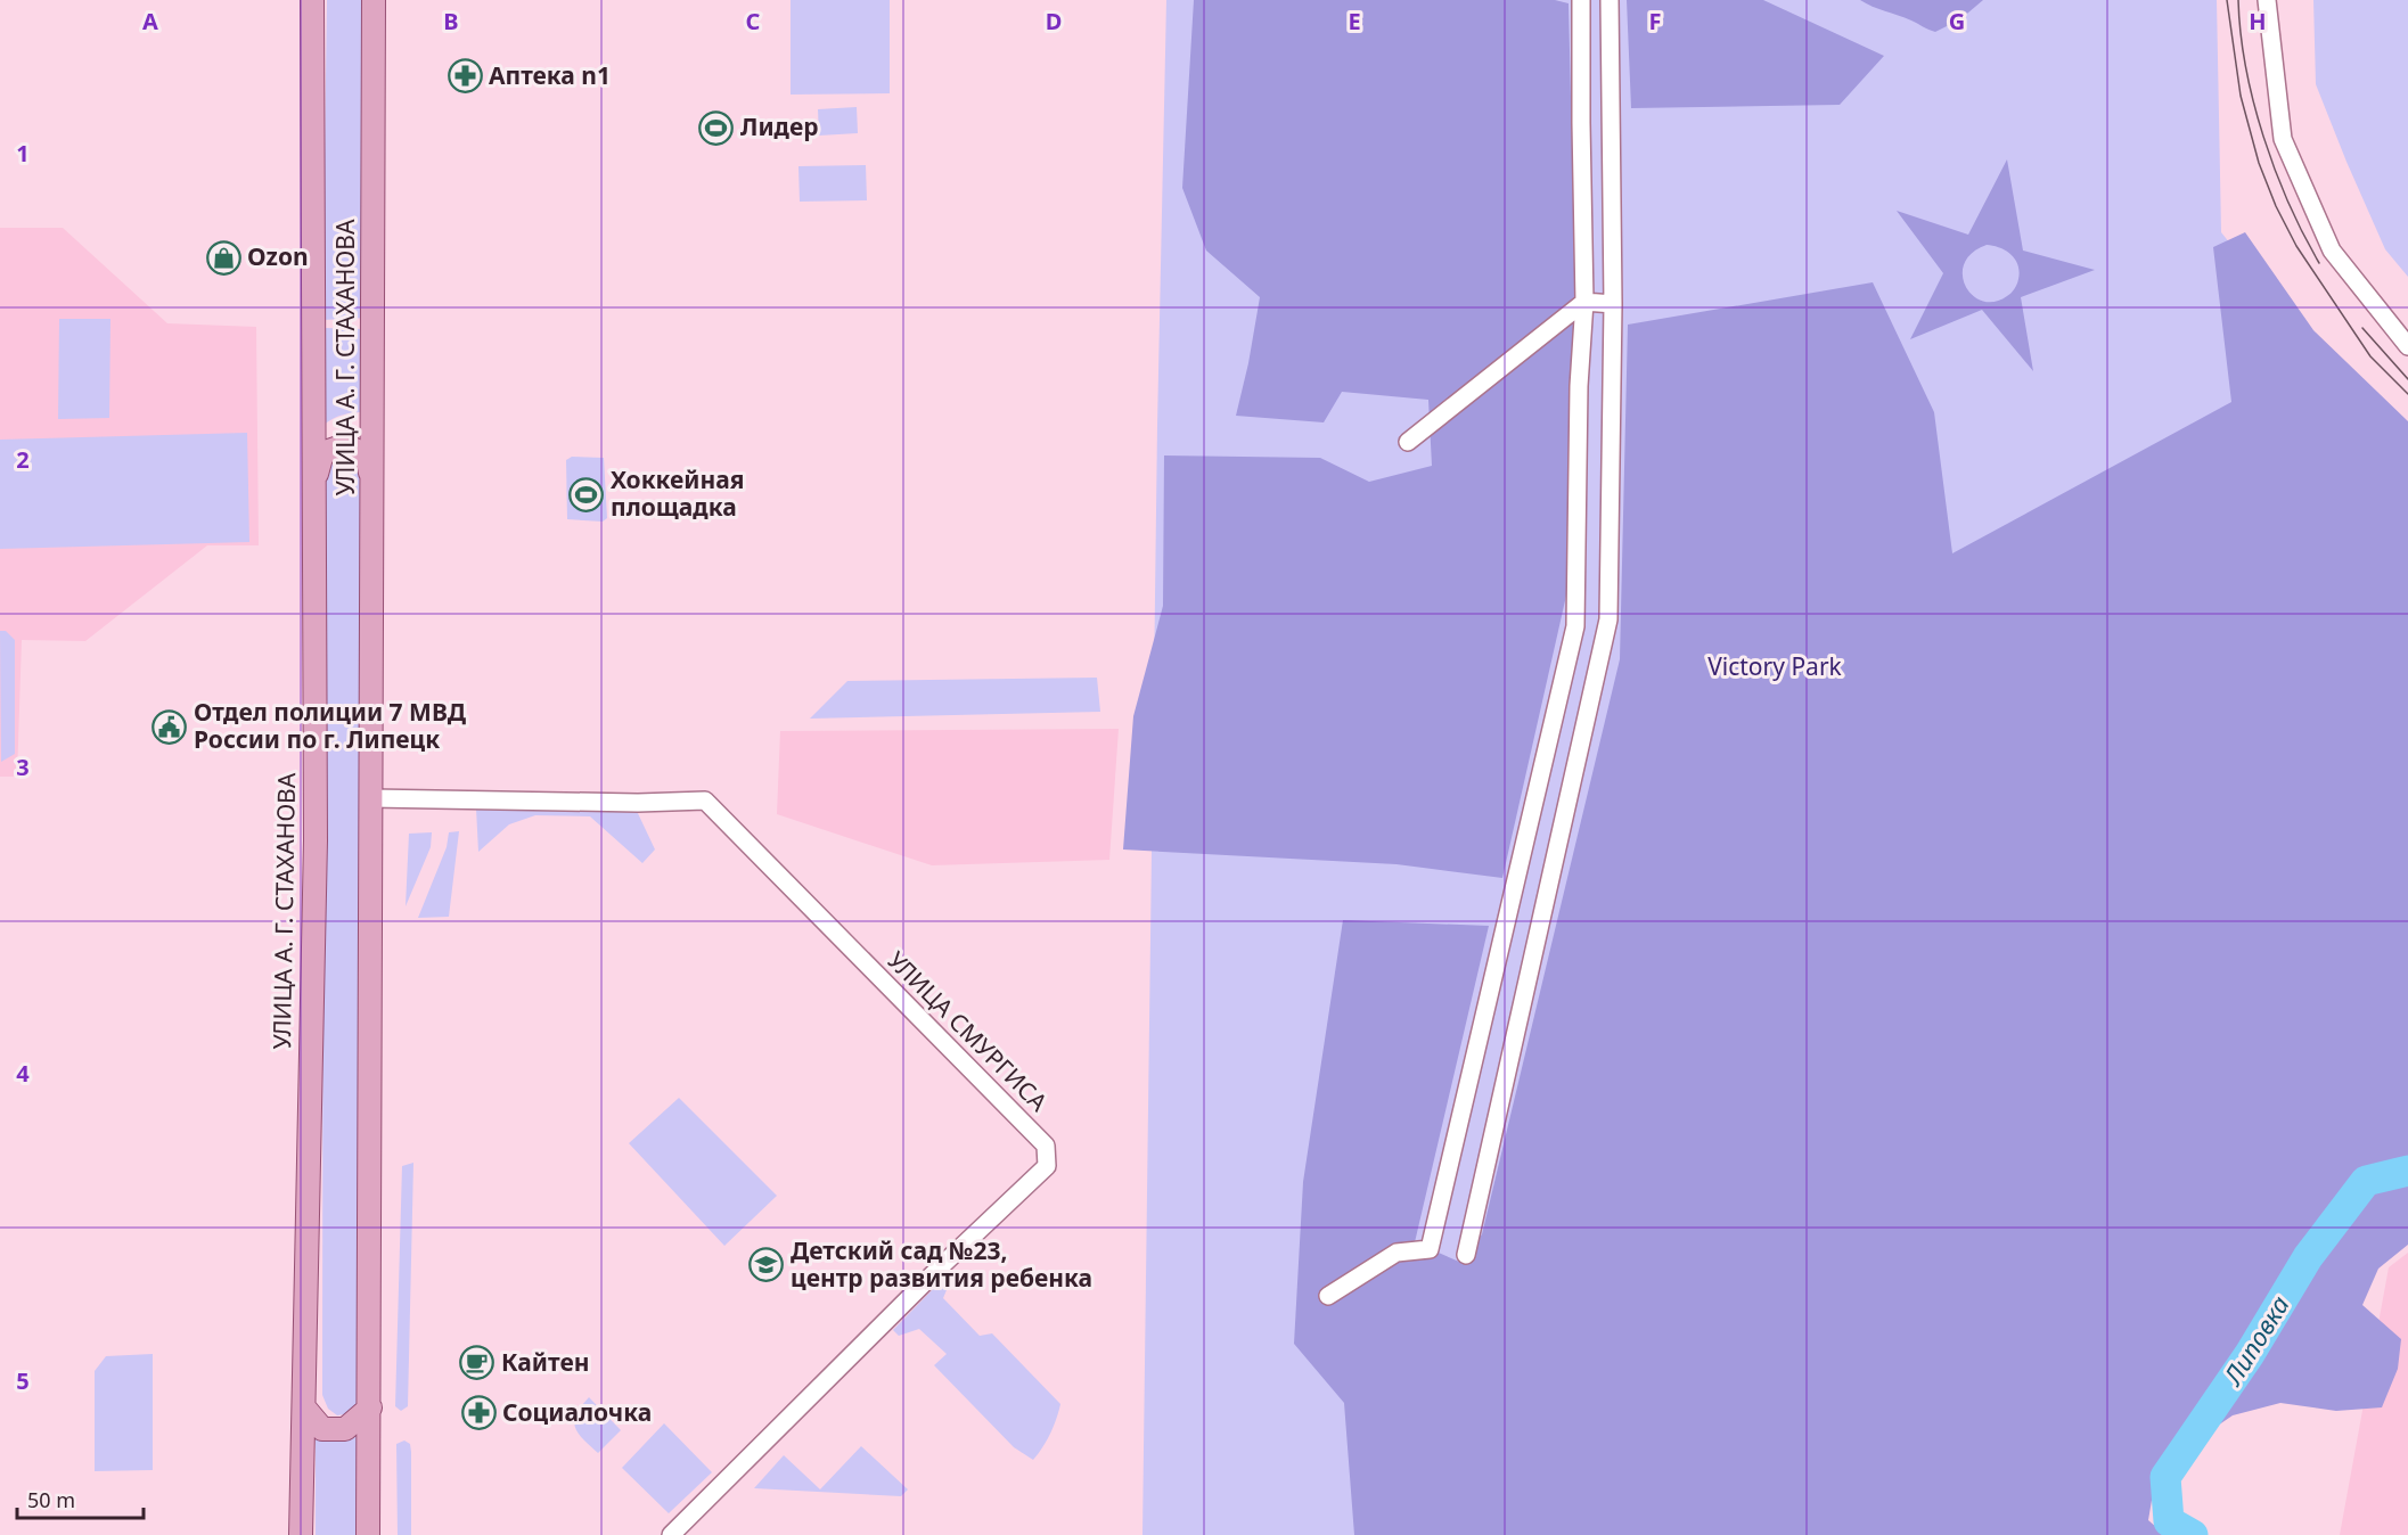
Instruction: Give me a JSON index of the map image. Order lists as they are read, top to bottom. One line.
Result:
{"streets":{"main road":["УЛИЦА А. Г. СТАХАНОВА"],"street":["УЛИЦА СМУРГИСА"]},"crossings":[["УЛИЦА А. Г. СТАХАНОВА","УЛИЦА СМУРГИСА"]],"water":["Липовка"],"parks":["Victory Park"],"places":{"pharmacy":["Аптека n1","Социалочка"],"sports":["Лидер","Хоккейная площадка"],"shop":["Ozon"],"public building":["Отдел полиции 7 МВД России по г. Липецк"],"school or university":["Детский сад №23, центр развития ребенка"],"cafe":["Кайтен"]},"scale_bar":"50 m","grid":{"columns":["A","B","C","D","E","F","G","H"],"rows":["1","2","3","4","5"]}}
